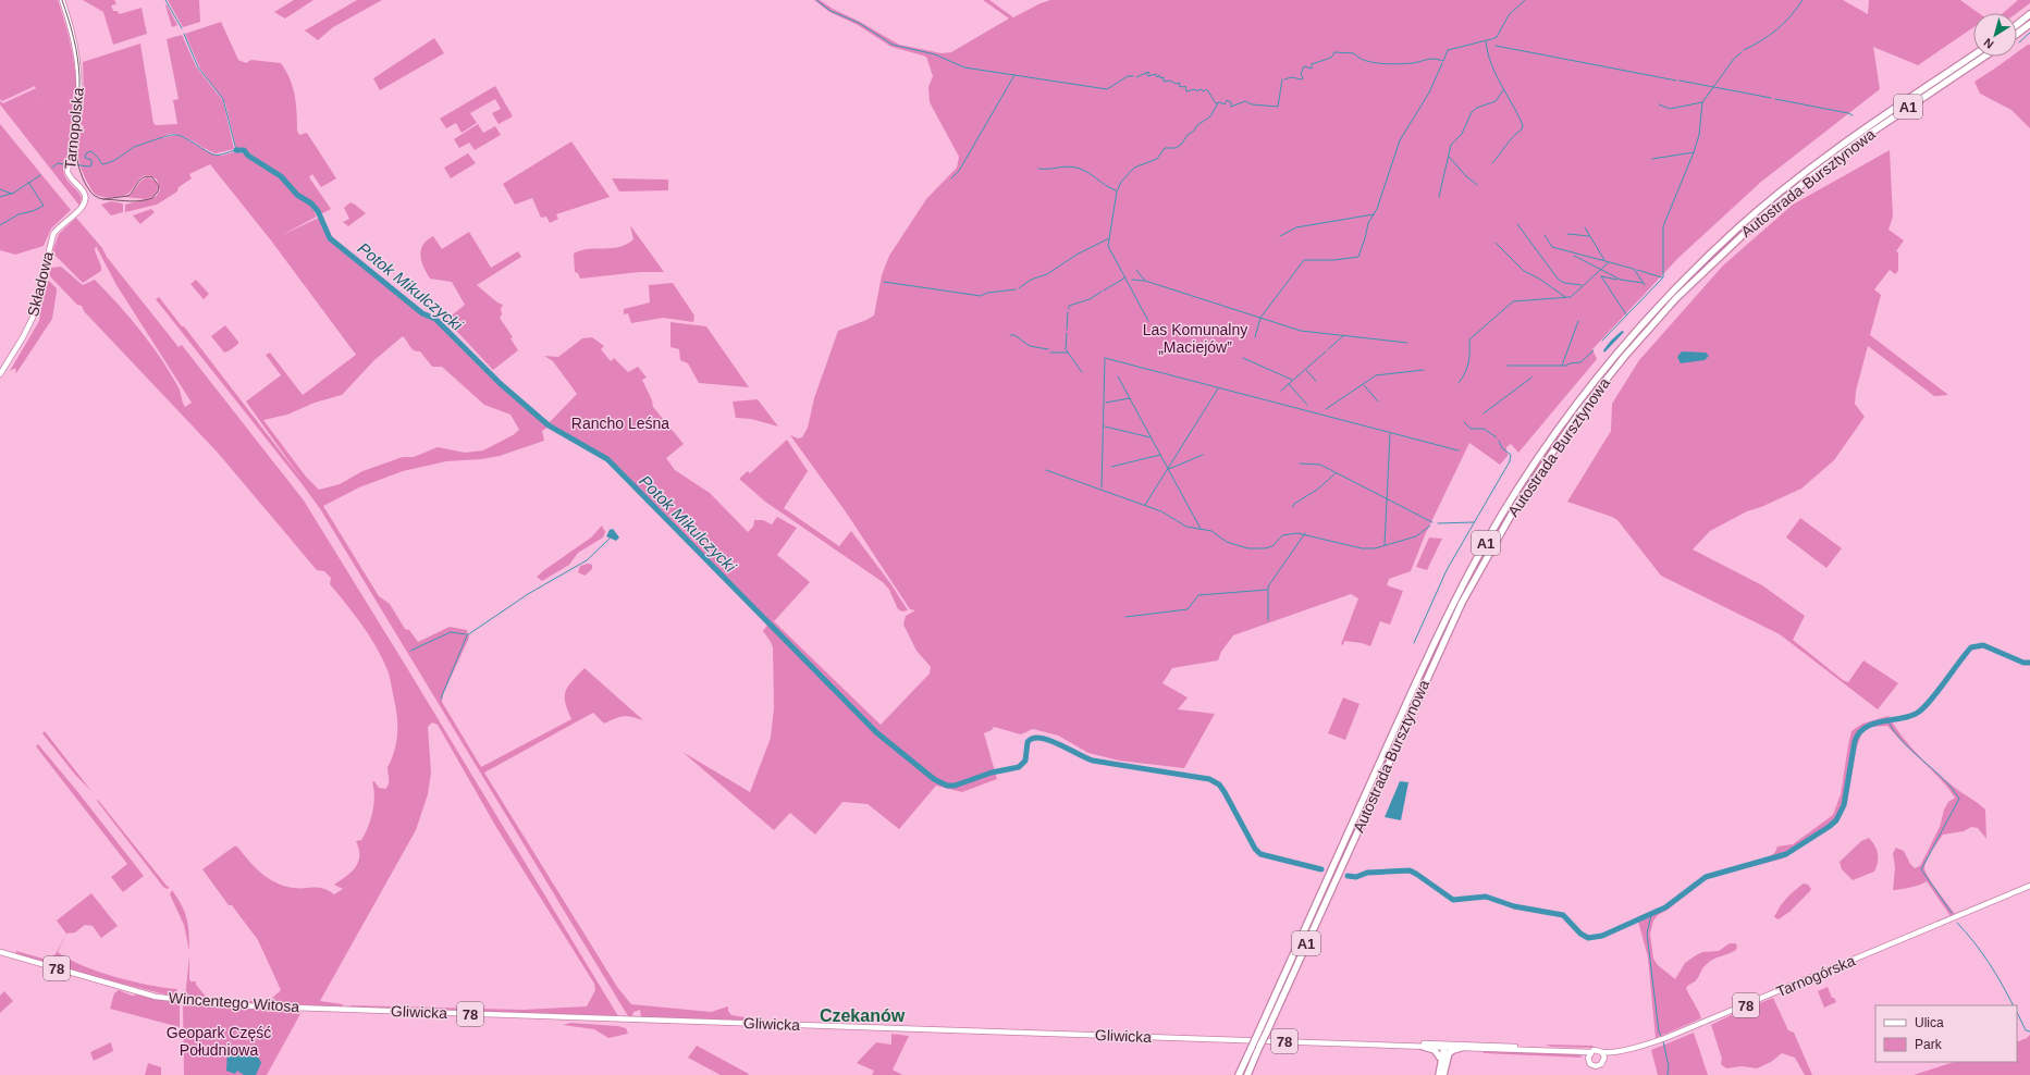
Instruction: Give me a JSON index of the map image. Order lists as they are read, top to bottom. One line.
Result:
{"streets":{"highway":["A1","Autostrada Bursztynowa"],"main road":["Tarnopolska","Składowa","78","Tarnogórska","Wincentego Witosa","Gliwicka"]},"crossings":[["Tarnopolska","Składowa"],["78","Tarnogórska"],["78","Gliwicka"],["Wincentego Witosa","Gliwicka"]],"districts":["Czekanów"],"water":["Potok Mikulczycki"],"parks":["Las Komunalny „Maciejów”","Rancho Leśna","Geopark Część Południowa"],"legend":["Ulica","Park"],"north":"bottom left"}
